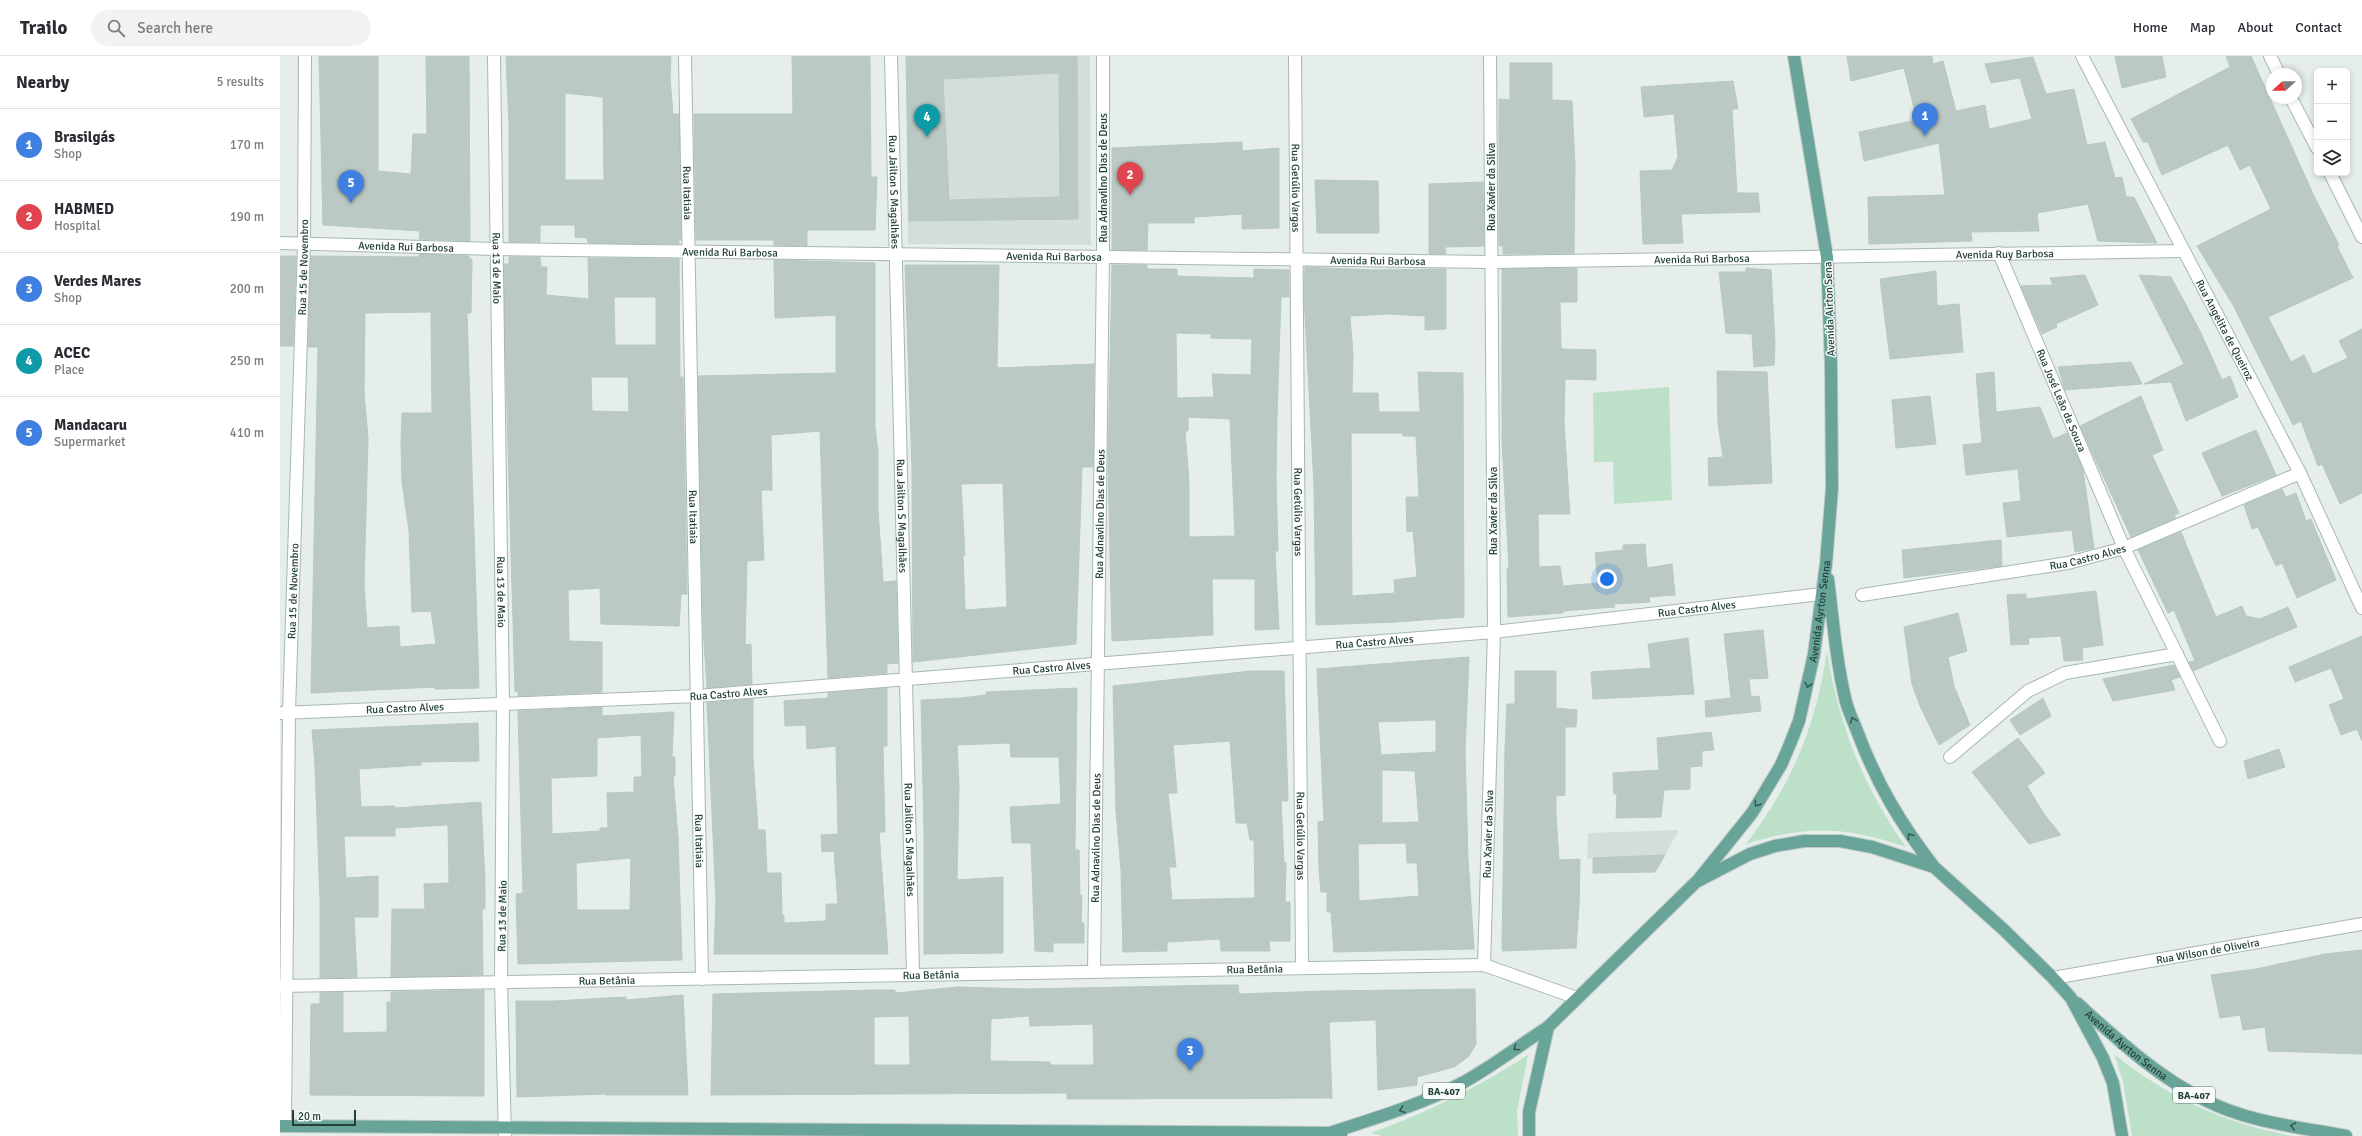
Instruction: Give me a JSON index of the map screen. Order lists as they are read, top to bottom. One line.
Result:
{"streets":{"main road":["Avenida Airton Sena","Avenida Ayrton Senna","BA-407"],"street":["Rua Adnavilno Dias de Deus","Rua Xavier da Silva","Rua Getúlio Vargas","Rua Jailton S Magalhães","Rua Itatiaia","Avenida Rui Barbosa","Avenida Ruy Barbosa","Rua 15 de Novembro","Rua 13 de Maio","Rua Angelita de Queiroz","Rua José Leão de Souza","Rua Castro Alves","Rua Wilson de Oliveira","Rua Betânia"]},"crossings":[["Rua Adnavilno Dias de Deus","Avenida Rui Barbosa"],["Rua Adnavilno Dias de Deus","Rua Castro Alves"],["Rua Adnavilno Dias de Deus","Rua Betânia"],["Rua Xavier da Silva","Avenida Rui Barbosa"],["Rua Xavier da Silva","Rua Castro Alves"],["Rua Xavier da Silva","Rua Betânia"],["Rua Getúlio Vargas","Avenida Rui Barbosa"],["Rua Getúlio Vargas","Rua Castro Alves"],["Rua Getúlio Vargas","Rua Betânia"],["Rua Jailton S Magalhães","Avenida Rui Barbosa"],["Rua Jailton S Magalhães","Rua Castro Alves"],["Rua Jailton S Magalhães","Rua Betânia"],["Rua Itatiaia","Avenida Rui Barbosa"],["Rua Itatiaia","Rua Castro Alves"],["Rua Itatiaia","Rua Betânia"],["Avenida Rui Barbosa","Avenida Ruy Barbosa"],["Avenida Rui Barbosa","Rua 15 de Novembro"],["Avenida Rui Barbosa","Rua 13 de Maio"],["Avenida Rui Barbosa","Avenida Airton Sena"],["Avenida Ruy Barbosa","Avenida Airton Sena"],["Avenida Ruy Barbosa","Rua Angelita de Queiroz"],["Avenida Ruy Barbosa","Rua José Leão de Souza"],["Rua 15 de Novembro","Rua Castro Alves"],["Rua 15 de Novembro","Rua Betânia"],["Rua 15 de Novembro","BA-407"],["Rua 13 de Maio","Rua Castro Alves"],["Rua 13 de Maio","Rua Betânia"],["Rua 13 de Maio","BA-407"],["Avenida Airton Sena","Avenida Ayrton Senna"],["Rua Angelita de Queiroz","Rua Castro Alves"],["Rua José Leão de Souza","Rua Castro Alves"],["Rua Castro Alves","Avenida Ayrton Senna"],["Avenida Ayrton Senna","Rua Wilson de Oliveira"]],"scale_bar":"20 m","north":"left","page":{"header":"Trailo","search":"Search here","nav":["Home","Map","About","Contact"],"heading":["Nearby","5 results"],"map_buttons":["+","−"],"pins":["1","4","2","5","3"],"list":[{"mark":"1","name":"Brasilgás","note":"Shop","value":"170 m"},{"mark":"2","name":"HABMED","note":"Hospital","value":"190 m"},{"mark":"3","name":"Verdes Mares","note":"Shop","value":"200 m"},{"mark":"4","name":"ACEC","note":"Place","value":"250 m"},{"mark":"5","name":"Mandacaru","note":"Supermarket","value":"410 m"}],"scale":"20 m"}}
